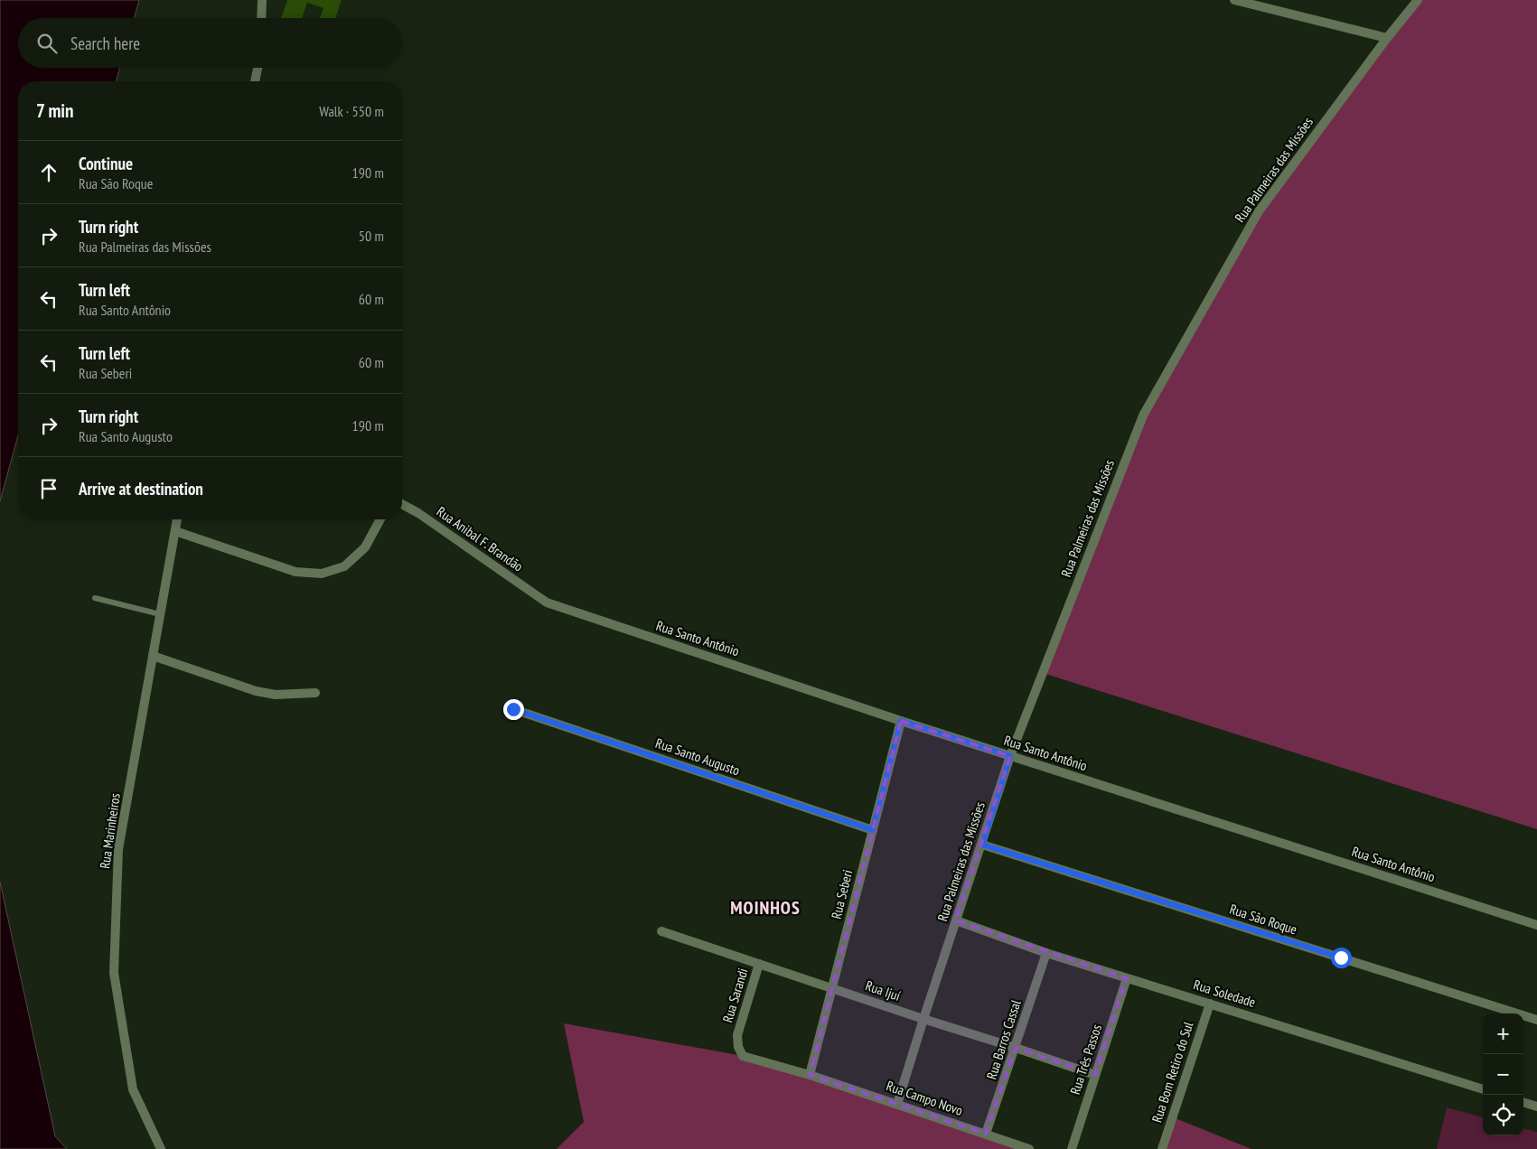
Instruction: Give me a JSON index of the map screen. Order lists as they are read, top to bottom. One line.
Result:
{"streets":{"street":["Rua Palmeiras das Missões","Rua Anibal F. Brandão","Rua Santo Antônio","Rua Santo Augusto","Rua Marinheiros","Rua Seberi","Rua São Roque","Rua Ijuí","Rua Soledade","Rua Sarandi","Rua Barros Cassal","Rua Três Passos","Rua Bom Retiro do Sul","Rua Campo Novo"]},"crossings":[["Rua Palmeiras das Missões","Rua Santo Antônio"],["Rua Palmeiras das Missões","Rua São Roque"],["Rua Palmeiras das Missões","Rua Ijuí"],["Rua Palmeiras das Missões","Rua Soledade"],["Rua Palmeiras das Missões","Rua Campo Novo"],["Rua Anibal F. Brandão","Rua Santo Antônio"],["Rua Santo Antônio","Rua Seberi"],["Rua Santo Augusto","Rua Seberi"],["Rua Seberi","Rua Ijuí"],["Rua Seberi","Rua Campo Novo"],["Rua Ijuí","Rua Sarandi"],["Rua Ijuí","Rua Barros Cassal"],["Rua Ijuí","Rua Três Passos"],["Rua Soledade","Rua Barros Cassal"],["Rua Soledade","Rua Três Passos"],["Rua Soledade","Rua Bom Retiro do Sul"],["Rua Sarandi","Rua Campo Novo"],["Rua Barros Cassal","Rua Campo Novo"]],"districts":["MOINHOS"],"page":{"search":"Search here","heading":["7 min","Walk · 550 m"],"list":[["Continue","Rua São Roque","190 m"],["Turn right","Rua Palmeiras das Missões","50 m"],["Turn left","Rua Santo Antônio","60 m"],["Turn left","Rua Seberi","60 m"],["Turn right","Rua Santo Augusto","190 m"],"Arrive at destination"],"map_buttons":["+","−"]}}
